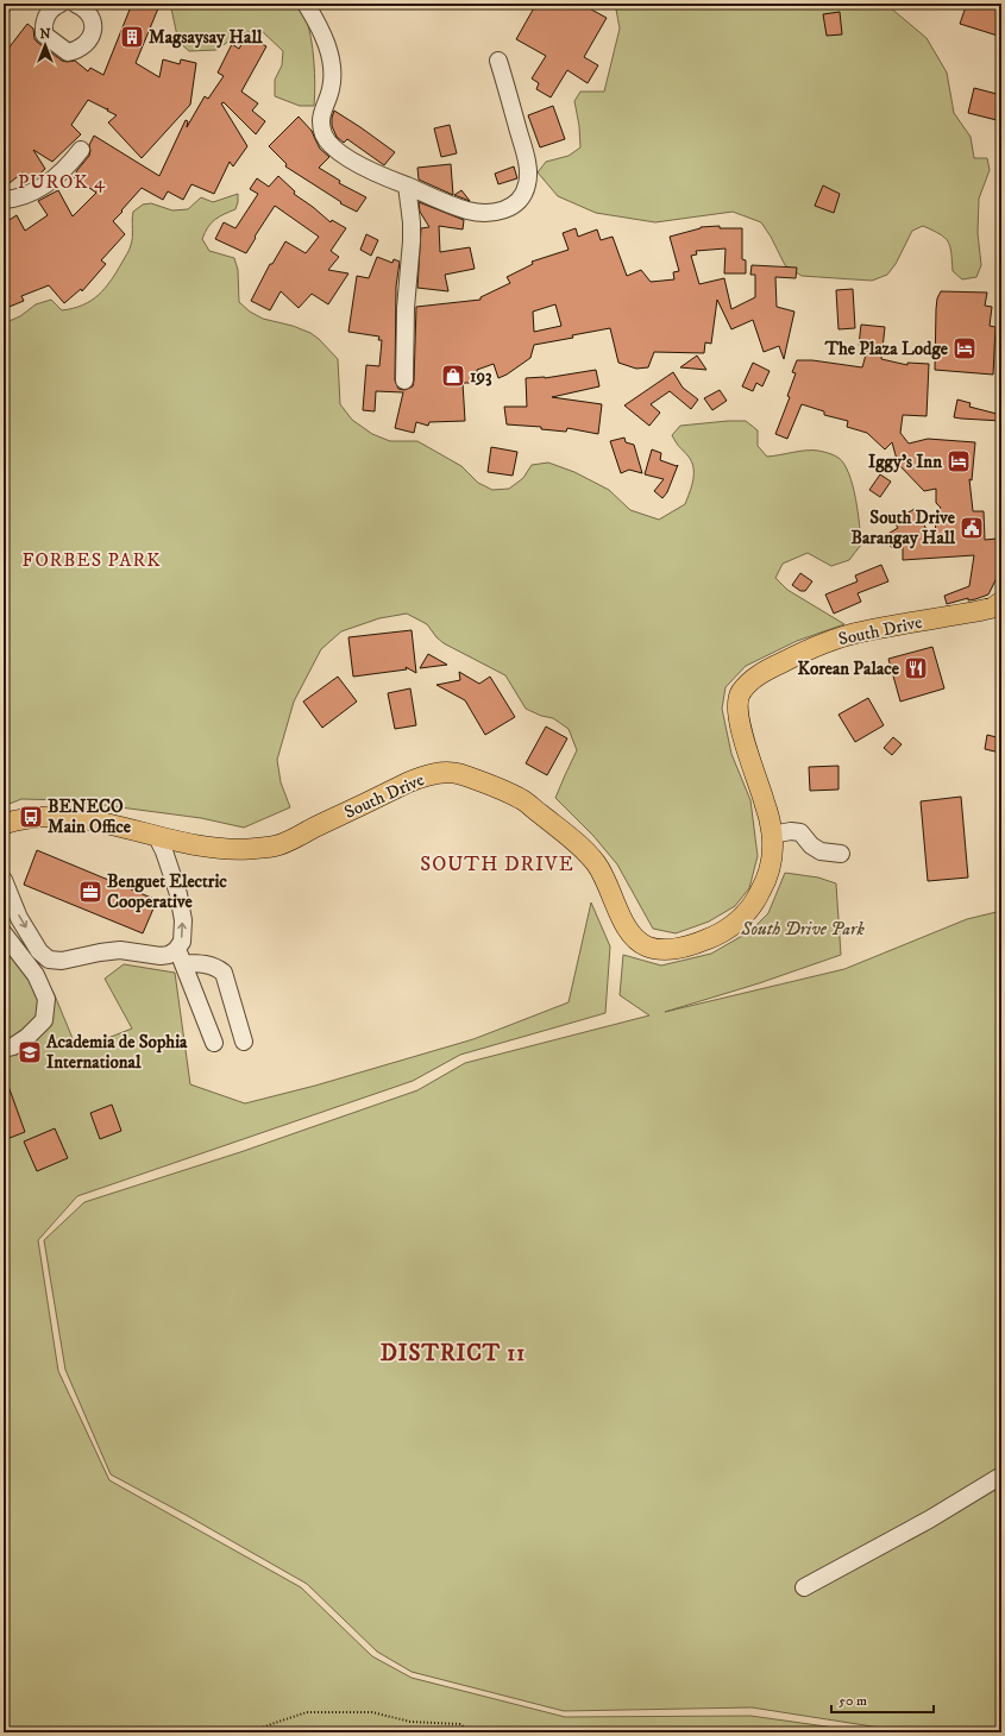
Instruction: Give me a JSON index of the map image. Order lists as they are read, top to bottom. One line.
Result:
{"streets":{"main road":["South Drive"]},"districts":["PUROK 4","FORBES PARK","SOUTH DRIVE","DISTRICT 11"],"parks":["South Drive Park"],"places":{"building":["Magsaysay Hall"],"hotel":["The Plaza Lodge","Iggy's Inn"],"shop":["193"],"public building":["South Drive Barangay Hall"],"restaurant":["Korean Palace"],"bus stop":["BENECO Main Office"],"office":["Benguet Electric Cooperative"],"school or university":["Academia de Sophia International"]},"scale_bar":"50 m","north":"top"}
